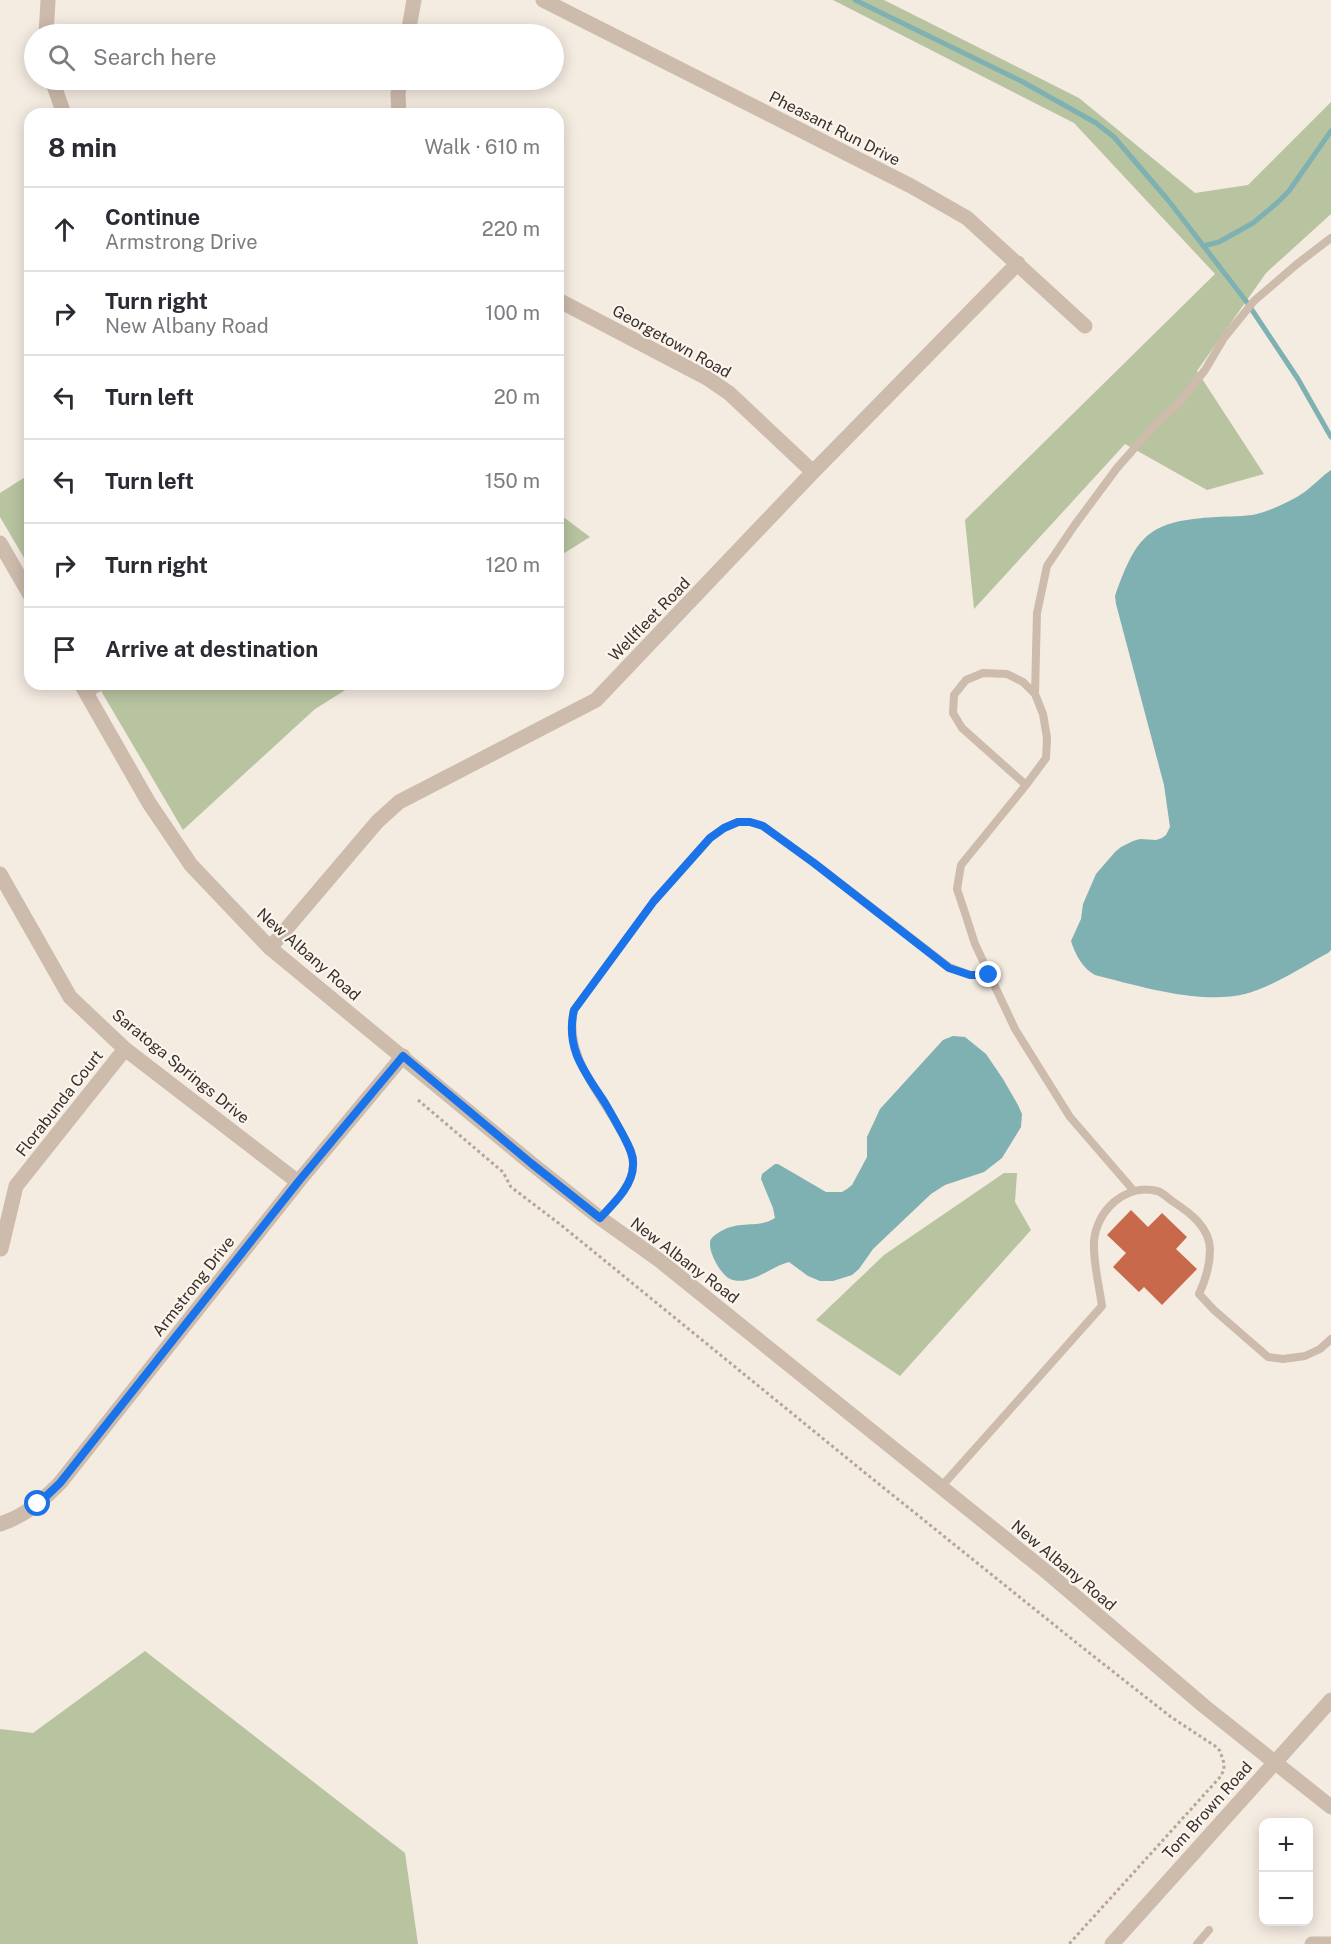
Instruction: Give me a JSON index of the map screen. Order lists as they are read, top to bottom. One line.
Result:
{"streets":{"street":["Pheasant Run Drive","Georgetown Road","Wellfleet Road","New Albany Road","Saratoga Springs Drive","Florabunda Court","Armstrong Drive","Tom Brown Road"]},"crossings":[["Pheasant Run Drive","Wellfleet Road"],["Georgetown Road","Wellfleet Road"],["Wellfleet Road","New Albany Road"],["New Albany Road","Armstrong Drive"],["New Albany Road","Tom Brown Road"],["Saratoga Springs Drive","Florabunda Court"],["Saratoga Springs Drive","Armstrong Drive"]],"page":{"search":"Search here","heading":["8 min","Walk · 610 m"],"list":[["Continue","Armstrong Drive","220 m"],["Turn right","New Albany Road","100 m"],["Turn left","20 m"],["Turn left","150 m"],["Turn right","120 m"],"Arrive at destination"],"map_buttons":["+","−"]}}
